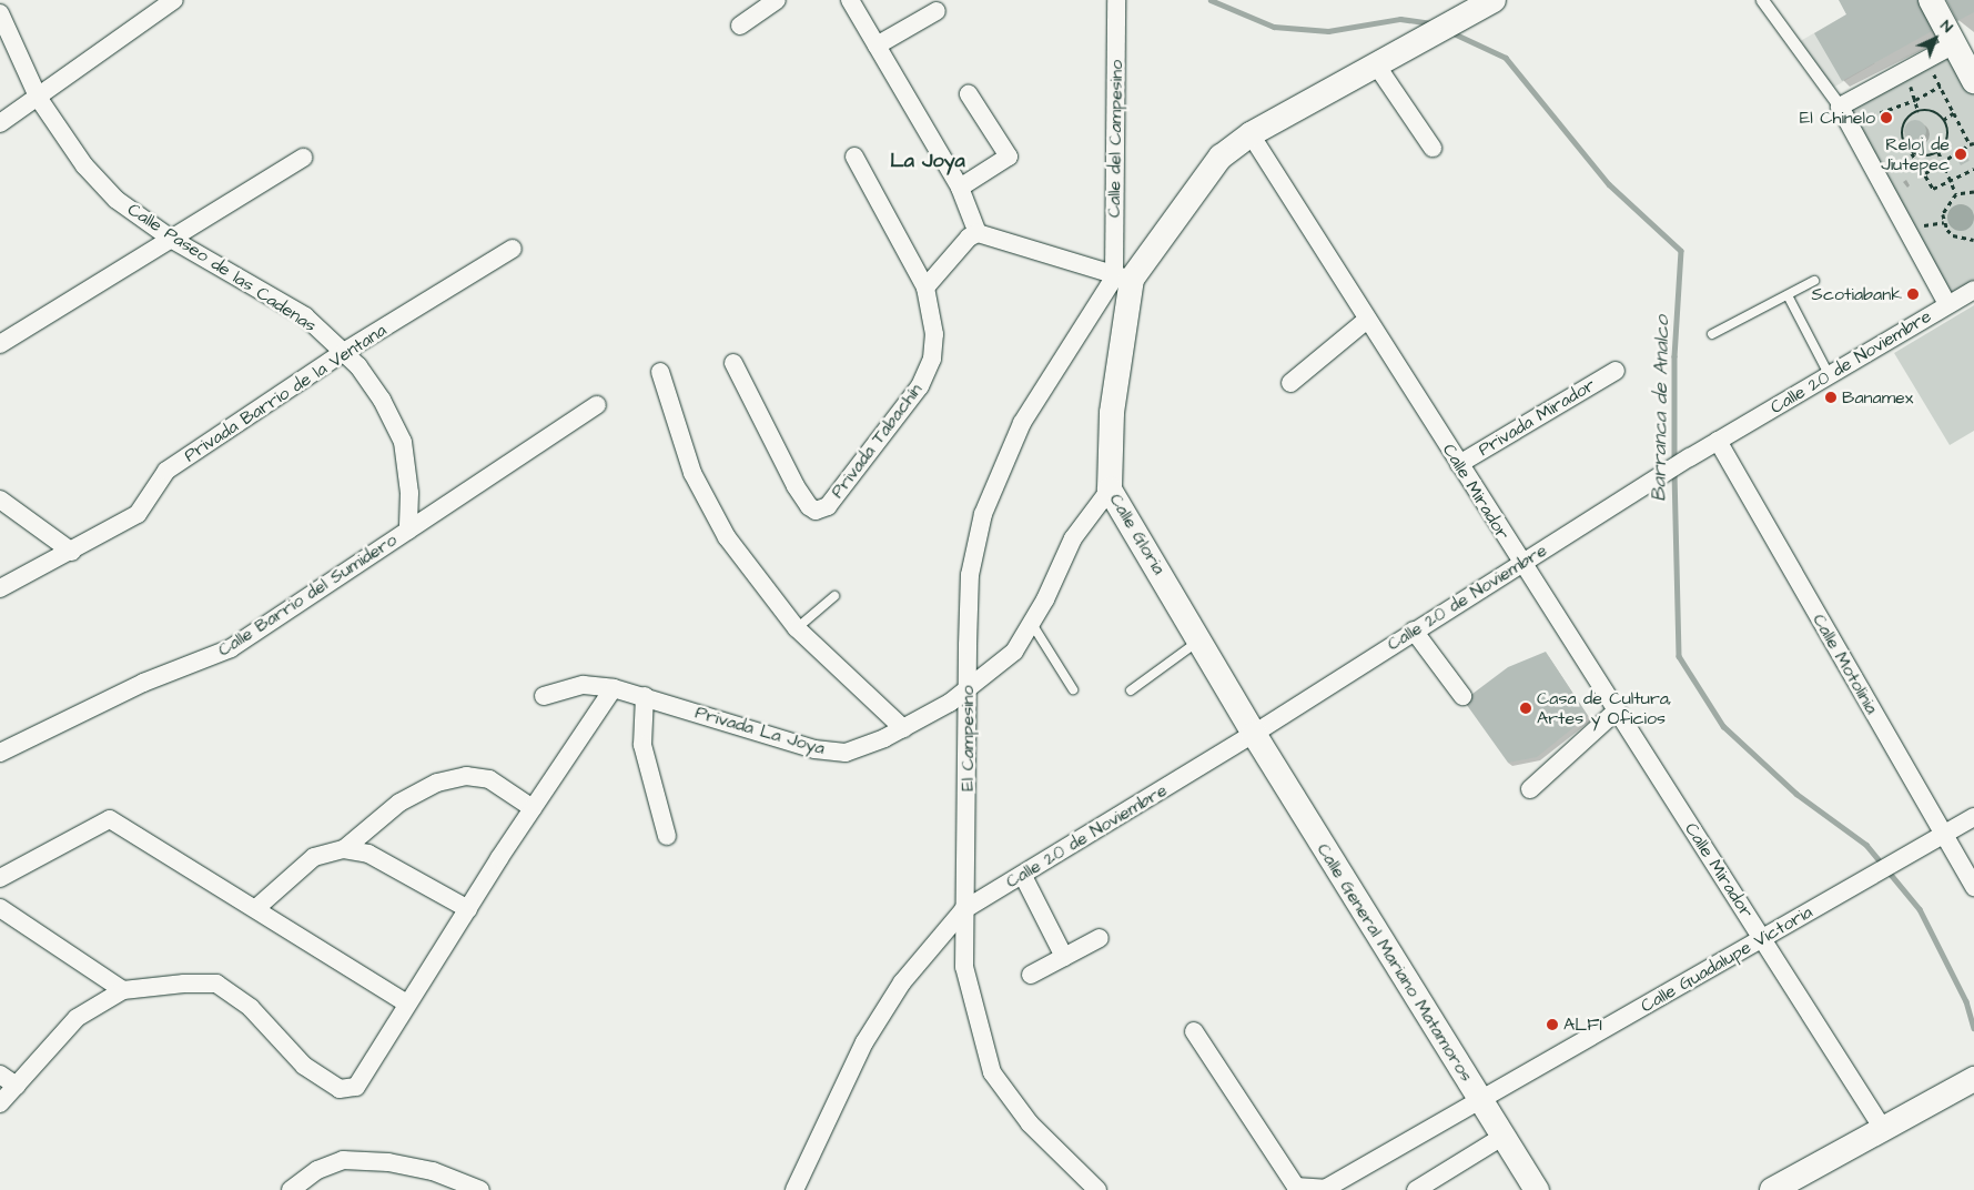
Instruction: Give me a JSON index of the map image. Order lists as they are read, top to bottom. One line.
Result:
{"streets":{"main road":["Calle Gloria","Calle General Mariano Matamoros"],"street":["Calle del Campesino","Calle Paseo de las Cadenas","Calle 20 de Noviembre","Privada Barrio de la Ventana","Privada Mirador","Privada Tabachín","Calle Mirador","Calle Barrio del Sumidero","Calle Motolinia","Privada La Joya","El Campesino","Calle Guadalupe Victoria"]},"crossings":[["Calle del Campesino","Calle Gloria"],["Calle del Campesino","El Campesino"],["Calle Paseo de las Cadenas","Privada Barrio de la Ventana"],["Calle Paseo de las Cadenas","Calle Barrio del Sumidero"],["Calle 20 de Noviembre","Calle Mirador"],["Calle 20 de Noviembre","Calle Gloria"],["Calle 20 de Noviembre","Calle Motolinia"],["Calle 20 de Noviembre","El Campesino"],["Calle 20 de Noviembre","Calle General Mariano Matamoros"],["Privada Mirador","Calle Mirador"],["Calle Mirador","Calle Guadalupe Victoria"],["Calle Gloria","Privada La Joya"],["Calle Gloria","El Campesino"],["Calle Gloria","Calle General Mariano Matamoros"],["Calle Motolinia","Calle Guadalupe Victoria"],["Privada La Joya","El Campesino"],["Calle Guadalupe Victoria","Calle General Mariano Matamoros"]],"districts":["La Joya"],"water":["Barranca de Analco"],"places":["El Chinelo","Reloj de Jiutepec","Scotiabank","Banamex","Casa de Cultura, Artes y Oficios","ALFI"],"north":"top right"}
